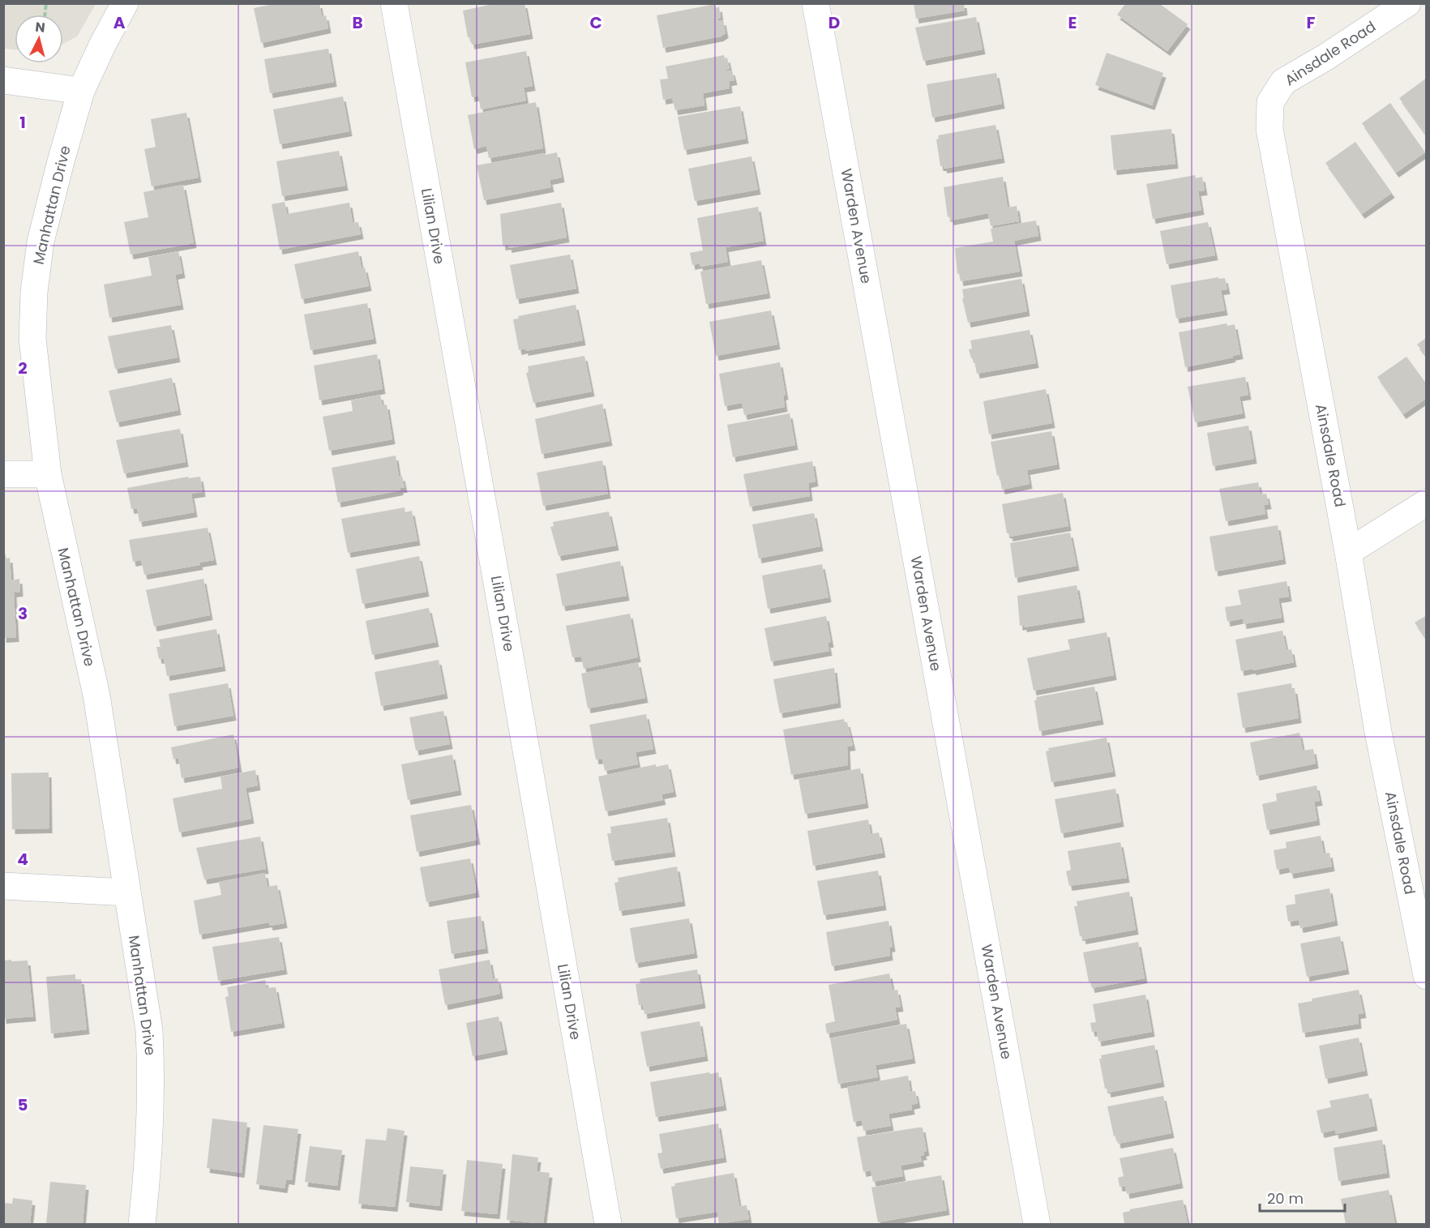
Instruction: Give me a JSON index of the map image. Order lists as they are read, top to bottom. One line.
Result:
{"streets":{"street":["Ainsdale Road","Manhattan Drive","Lilian Drive","Warden Avenue"]},"scale_bar":"20 m","north":"top","grid":{"columns":["A","B","C","D","E","F"],"rows":["1","2","3","4","5"]}}
